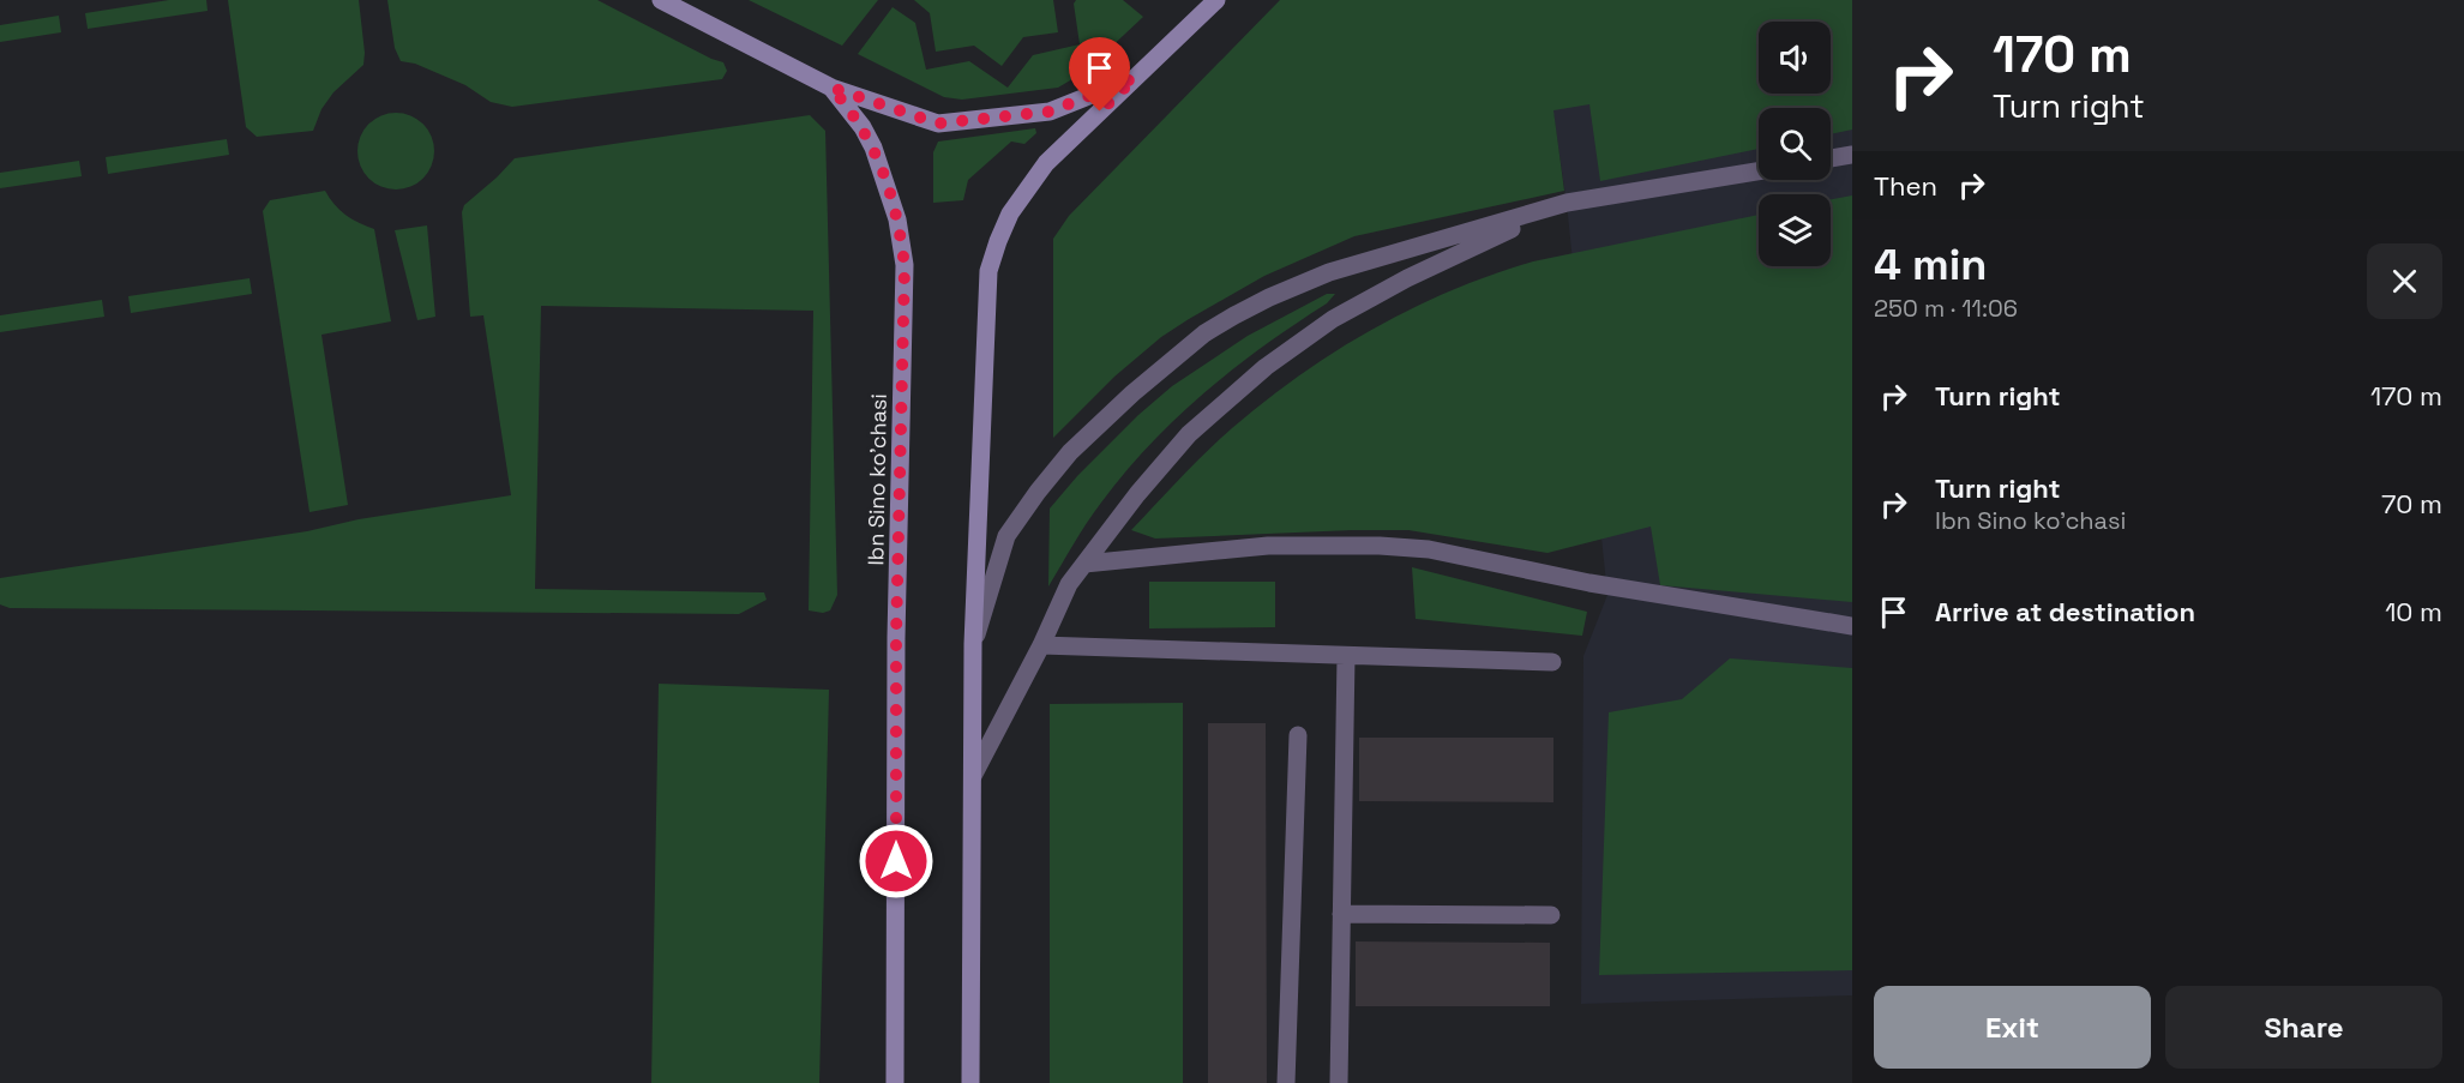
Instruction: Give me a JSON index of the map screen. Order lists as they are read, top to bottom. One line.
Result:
{"streets":{"main road":["Ibn Sino ko'chasi"]},"page":{"turn":["170 m","Turn right"],"then":"Then","heading":["4 min","250 m · 11:06"],"list":[{"name":"Turn right","value":"170 m"},{"name":"Turn right","note":"Ibn Sino ko'chasi","value":"70 m"},{"name":"Arrive at destination","value":"10 m"}],"buttons":["Exit","Share"]}}
